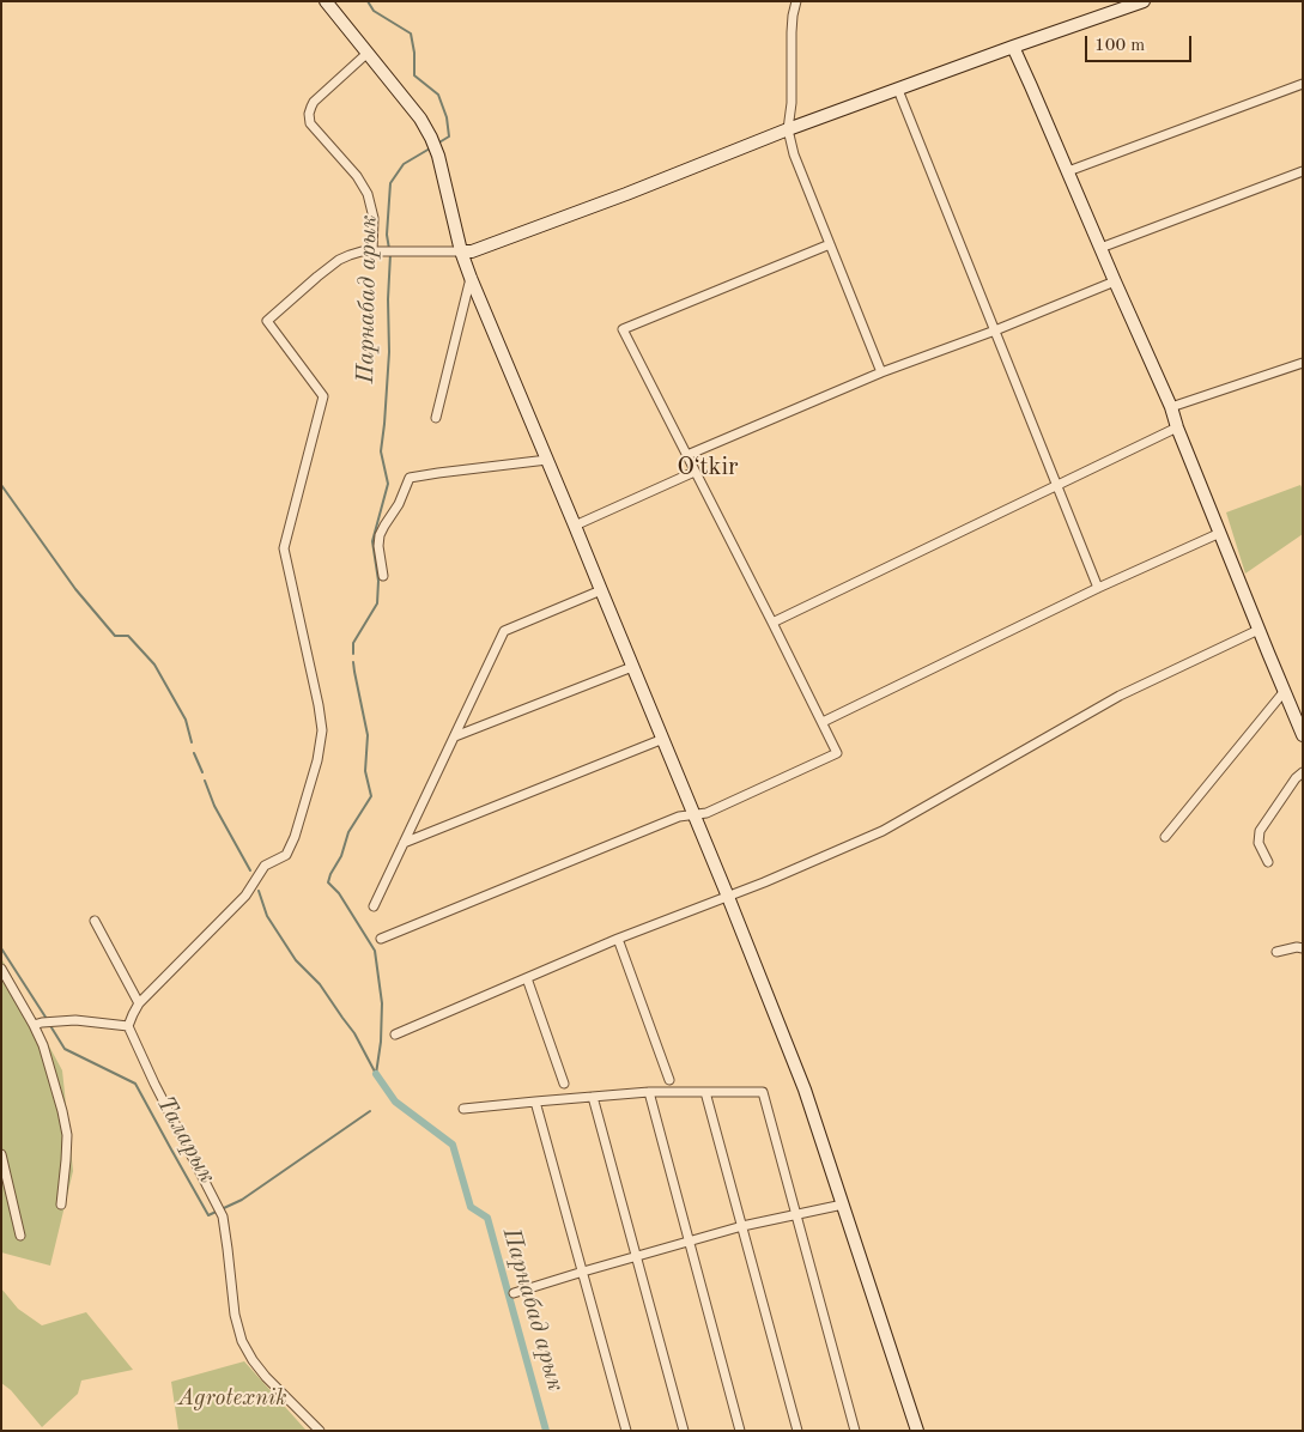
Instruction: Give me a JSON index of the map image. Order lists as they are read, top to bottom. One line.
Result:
{"districts":["Oʻtkir"],"water":["Парнабад арык","Таларык"],"parks":["Agrotexnik"],"scale_bar":"100 m"}
